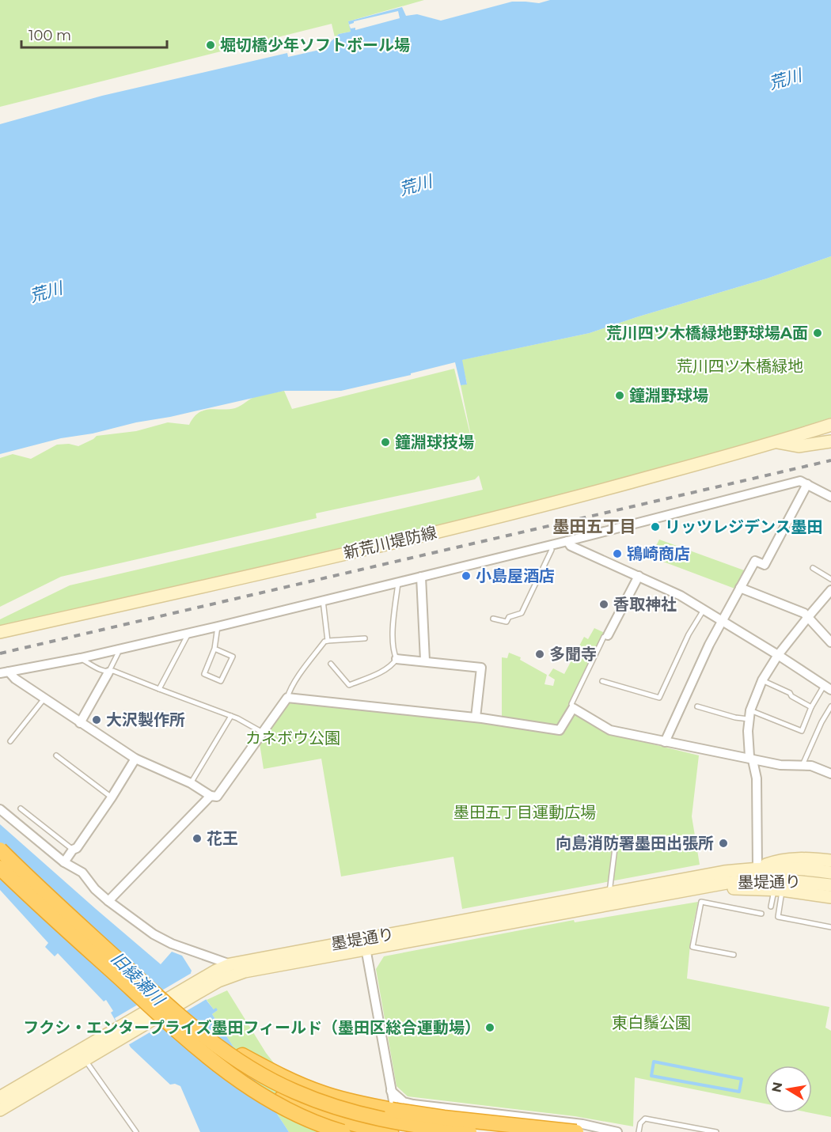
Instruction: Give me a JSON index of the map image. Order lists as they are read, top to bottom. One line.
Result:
{"streets":{"main road":["新荒川堤防線","墨堤通り"]},"districts":["墨田五丁目"],"water":["荒川","旧綾瀬川"],"parks":["荒川四ツ木橋緑地","カネボウ公園","墨田五丁目運動広場","東白鬚公園"],"places":["堀切橋少年ソフトボール場","荒川四ツ木橋緑地野球場A面","鐘淵野球場","鐘淵球技場","リッツレジデンス墨田","鴇崎商店","小島屋酒店","香取神社","多聞寺","大沢製作所","花王","向島消防署墨田出張所","フクシ・エンタープライズ墨田フィールド（墨田区総合運動場）"],"scale_bar":"100 m","north":"left"}
